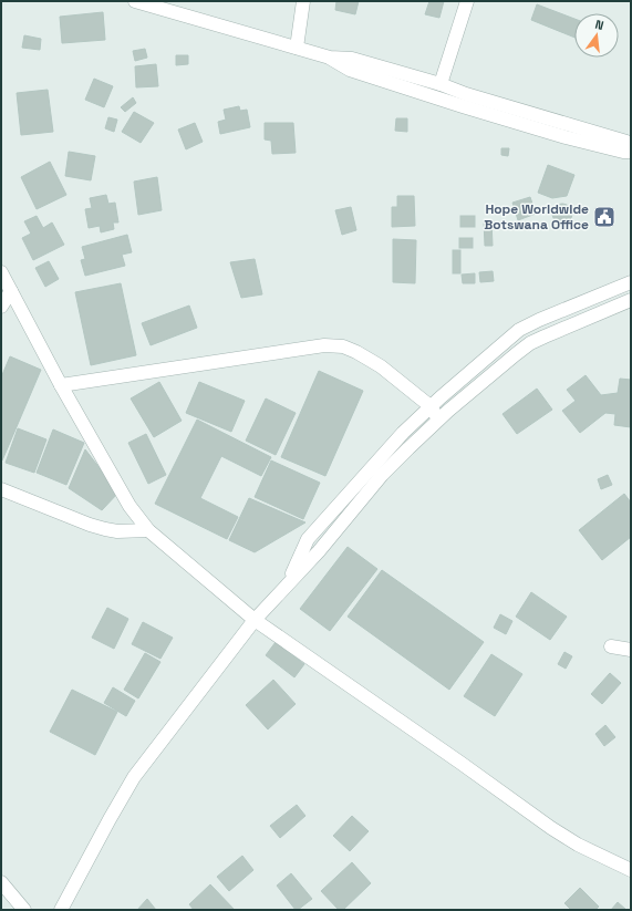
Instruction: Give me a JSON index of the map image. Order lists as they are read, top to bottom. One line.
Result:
{"places":{"public building":["Hope Worldwide Botswana Office"]},"north":"top"}
